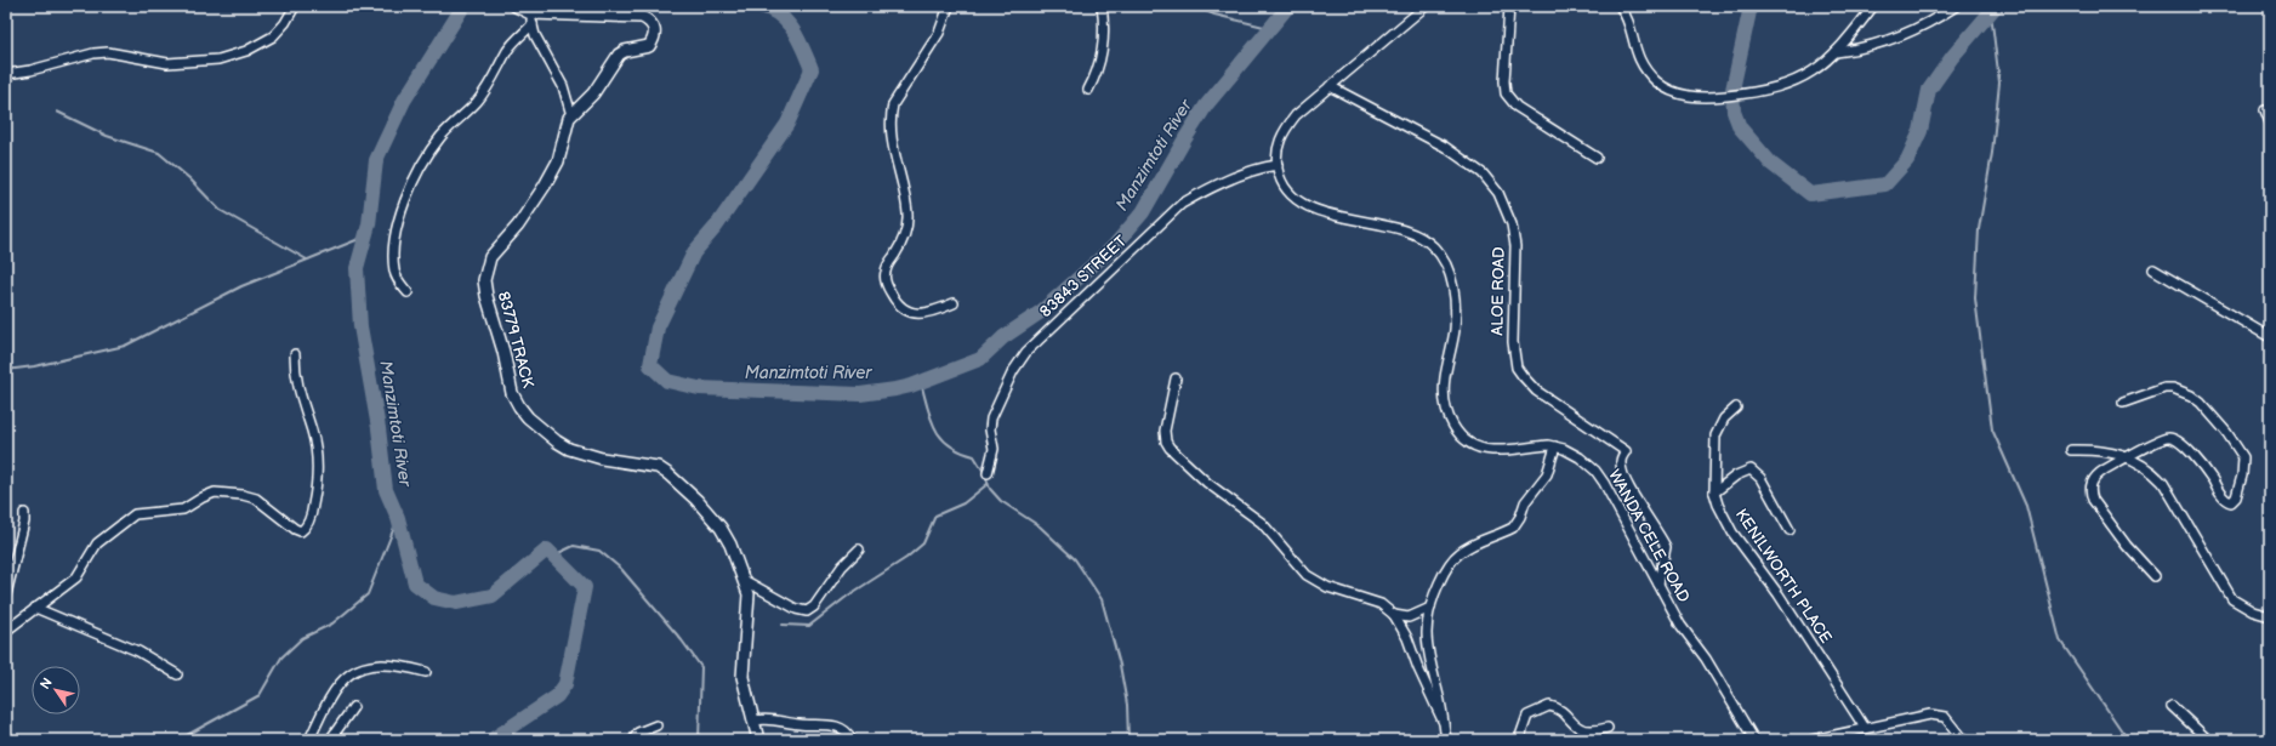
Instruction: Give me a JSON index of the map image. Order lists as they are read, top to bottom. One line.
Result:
{"streets":{"street":["83843 STREET","ALOE ROAD","83779 TRACK","WANDA CELE ROAD","KENILWORTH PLACE"]},"crossings":[["83843 STREET","WANDA CELE ROAD"],["ALOE ROAD","WANDA CELE ROAD"]],"water":["Manzimtoti River"],"north":"top left"}
